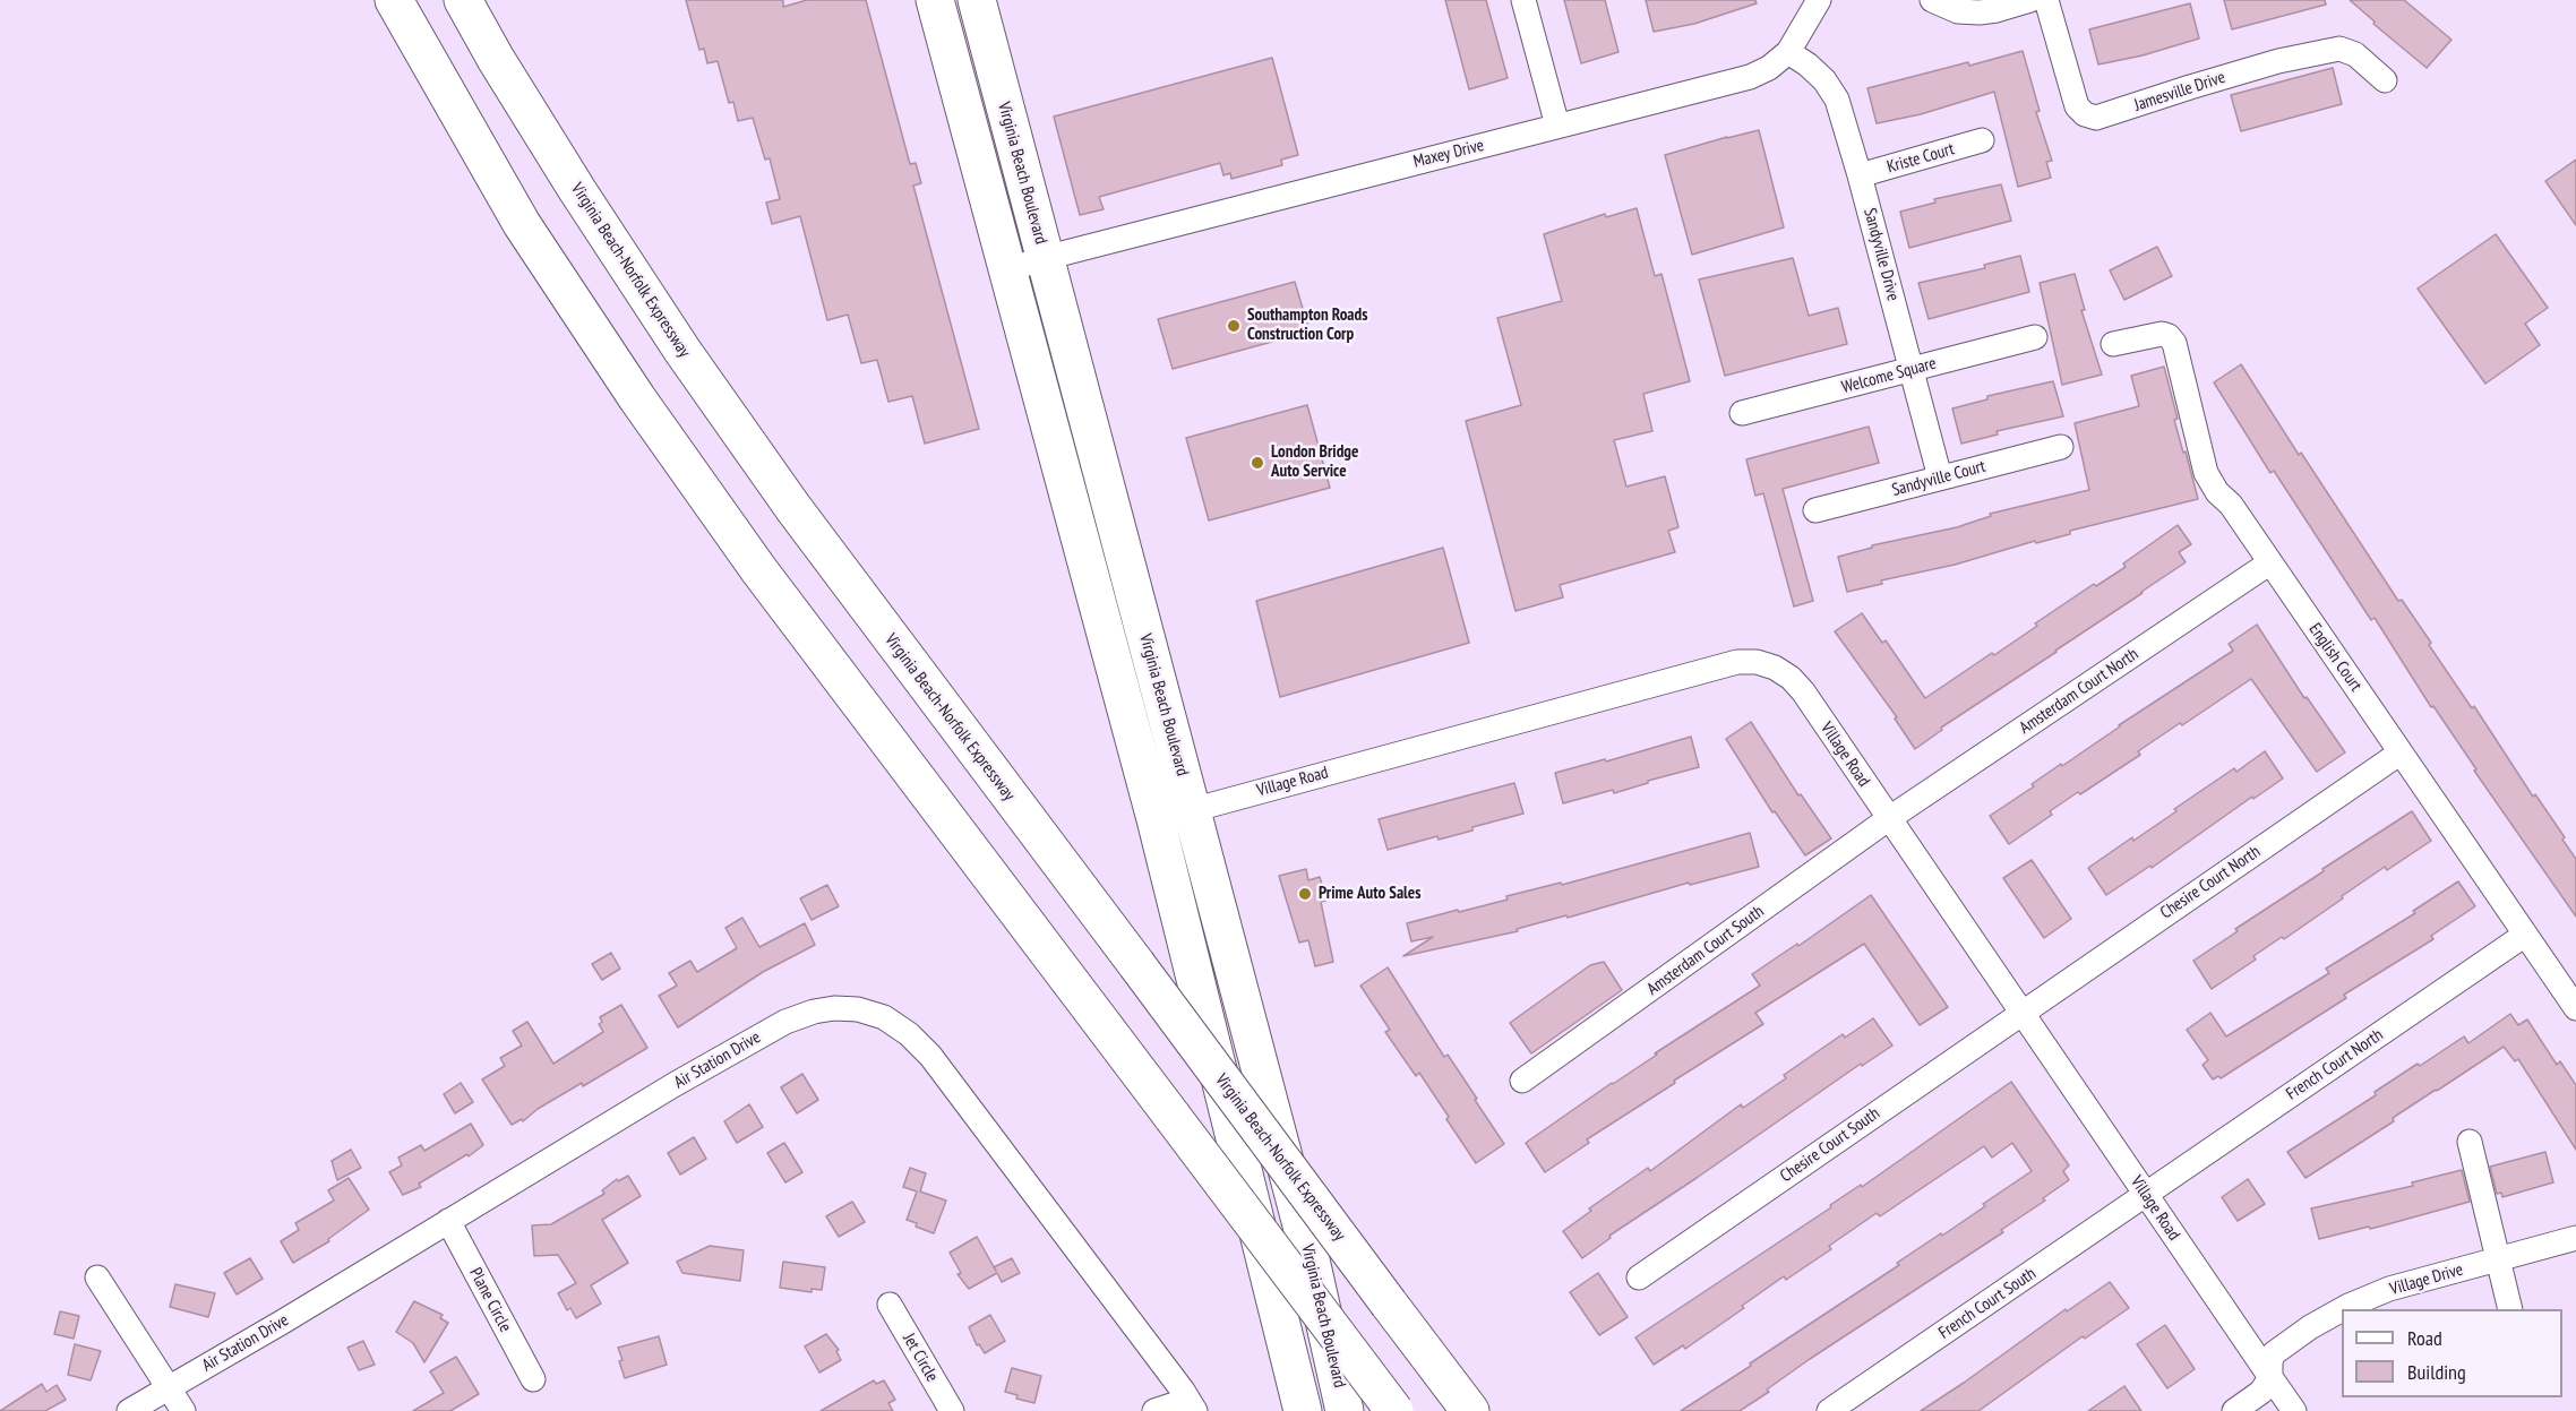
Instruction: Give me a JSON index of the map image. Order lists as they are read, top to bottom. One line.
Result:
{"streets":{"main road":["Virginia Beach Boulevard","Virginia Beach-Norfolk Expressway"],"street":["Jamesville Drive","Maxey Drive","Kriste Court","Sandyville Drive","Welcome Square","Sandyville Court","English Court","Amsterdam Court North","Village Road","Chesire Court North","Amsterdam Court South","Air Station Drive","French Court North","Chesire Court South","Village Drive","Plane Circle","French Court South","Jet Circle"]},"crossings":[["Maxey Drive","Virginia Beach Boulevard"],["Maxey Drive","Sandyville Drive"],["Kriste Court","Sandyville Drive"],["Virginia Beach Boulevard","Village Road"],["Sandyville Drive","Welcome Square"],["Sandyville Drive","Sandyville Court"],["English Court","Amsterdam Court North"],["English Court","Chesire Court North"],["English Court","French Court North"],["Amsterdam Court North","Village Road"],["Amsterdam Court North","Amsterdam Court South"],["Village Road","Chesire Court North"],["Village Road","Amsterdam Court South"],["Village Road","French Court North"],["Village Road","Chesire Court South"],["Village Road","Village Drive"],["Village Road","French Court South"],["Chesire Court North","Chesire Court South"],["Air Station Drive","Plane Circle"],["French Court North","French Court South"]],"places":["Southampton Roads Construction Corp","London Bridge Auto Service","Prime Auto Sales"],"legend":["Road","Building"]}
